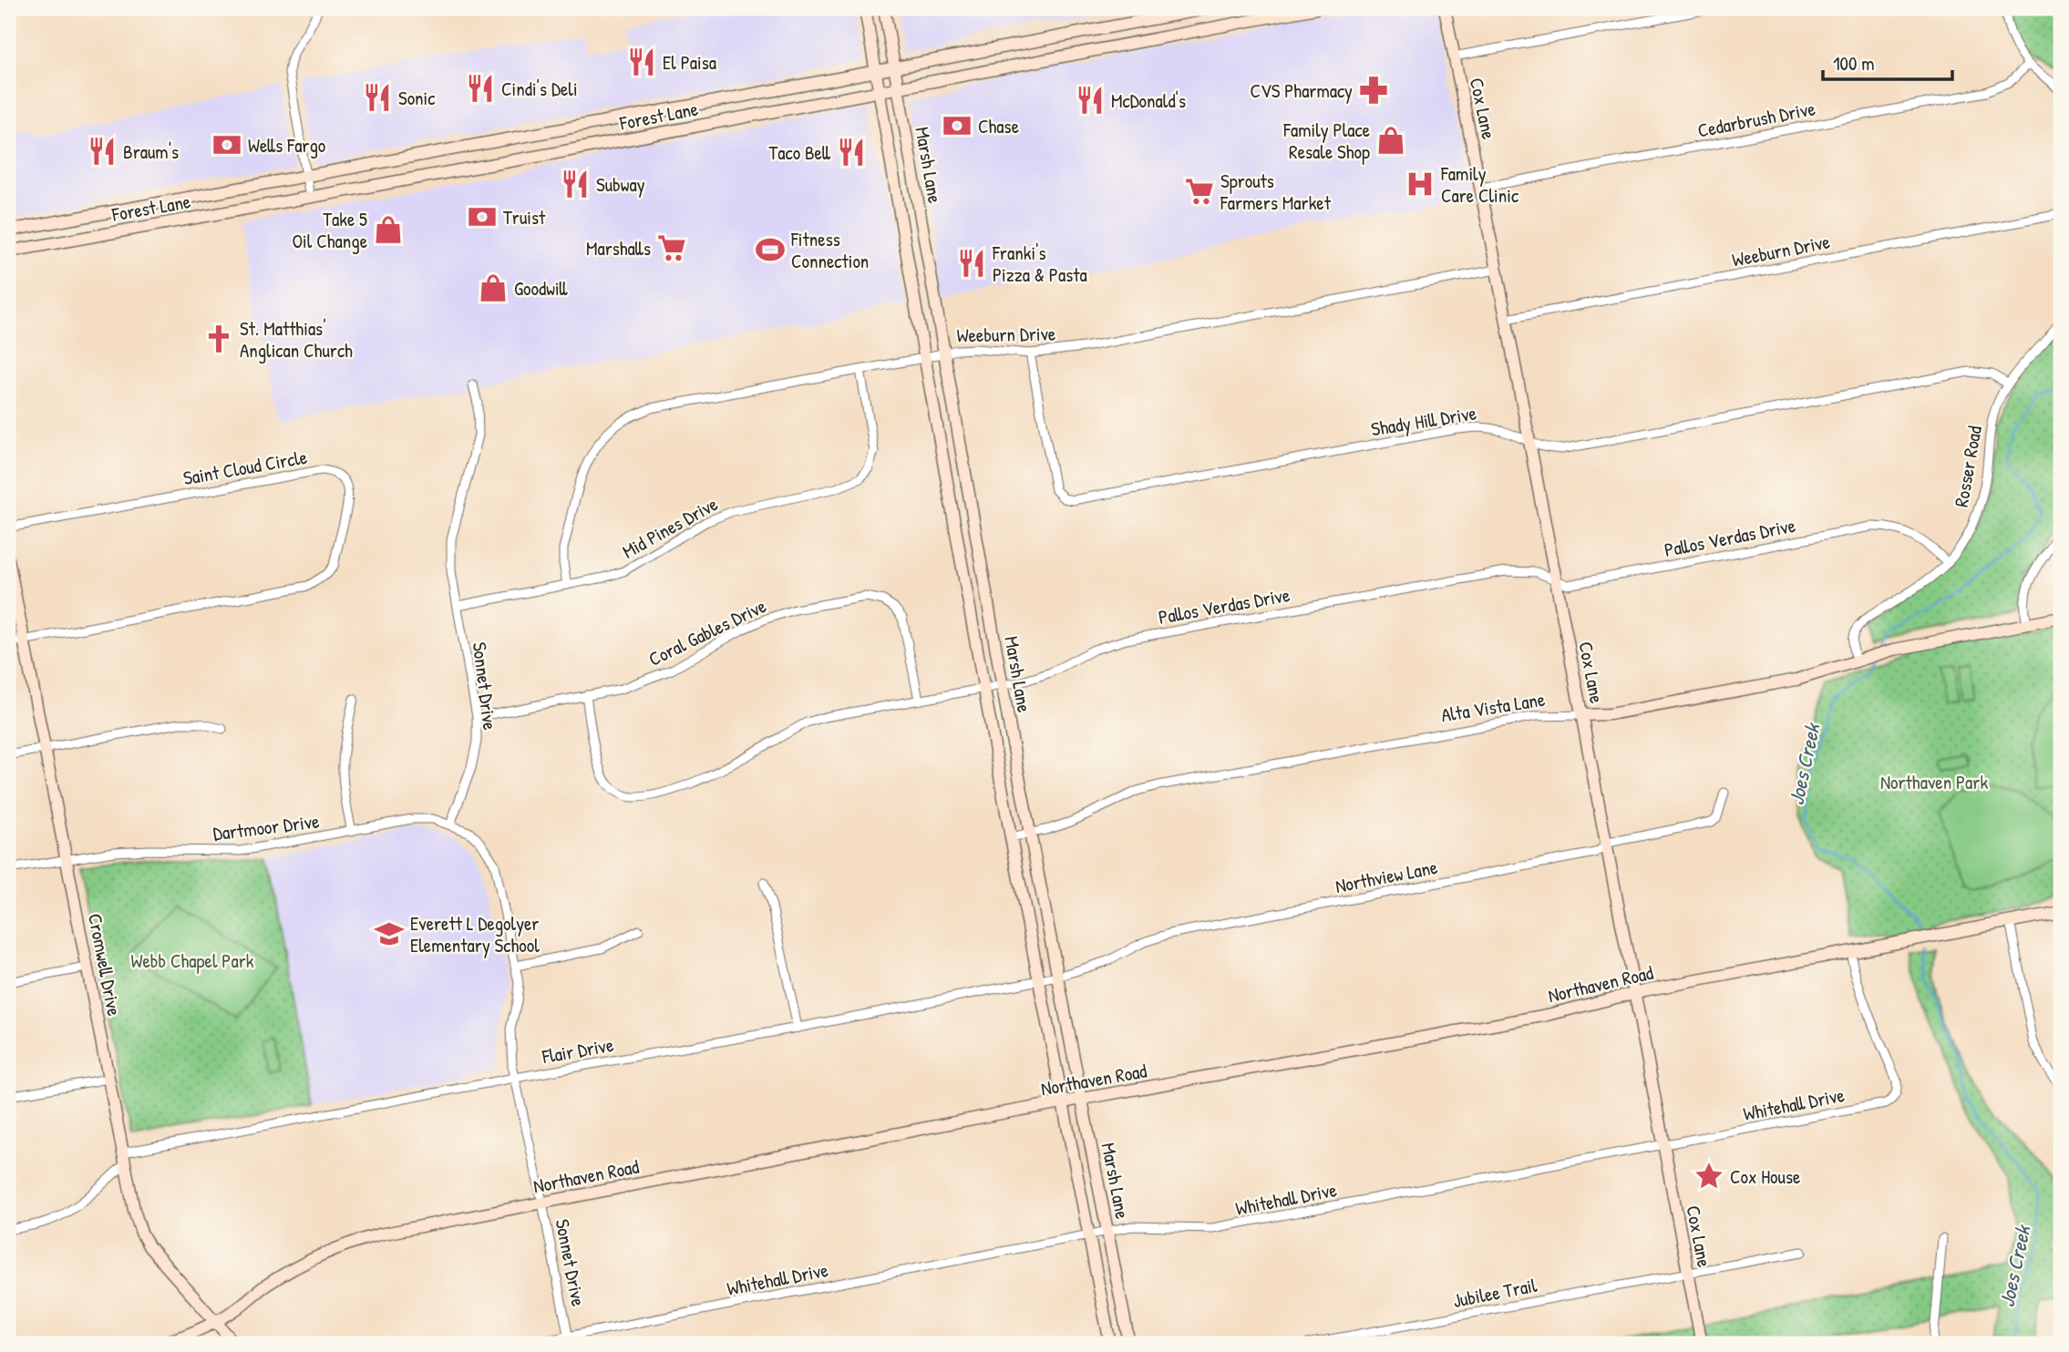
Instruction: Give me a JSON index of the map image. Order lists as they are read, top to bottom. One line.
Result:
{"streets":{"main road":["Cox Lane","Forest Lane","Marsh Lane","Alta Vista Lane","Cromwell Drive","Northaven Road"],"street":["Cedarbrush Drive","Weeburn Drive","Shady Hill Drive","Rosser Road","Saint Cloud Circle","Mid Pines Drive","Pallos Verdas Drive","Coral Gables Drive","Sonnet Drive","Dartmoor Drive","Northview Lane","Flair Drive","Whitehall Drive","Jubilee Trail"]},"crossings":[["Cox Lane","Cedarbrush Drive"],["Cox Lane","Weeburn Drive"],["Cox Lane","Shady Hill Drive"],["Cox Lane","Pallos Verdas Drive"],["Cox Lane","Alta Vista Lane"],["Cox Lane","Northview Lane"],["Cox Lane","Northaven Road"],["Cox Lane","Whitehall Drive"],["Cox Lane","Jubilee Trail"],["Forest Lane","Marsh Lane"],["Marsh Lane","Weeburn Drive"],["Marsh Lane","Pallos Verdas Drive"],["Marsh Lane","Alta Vista Lane"],["Marsh Lane","Northview Lane"],["Marsh Lane","Northaven Road"],["Marsh Lane","Flair Drive"],["Marsh Lane","Whitehall Drive"],["Weeburn Drive","Shady Hill Drive"],["Weeburn Drive","Mid Pines Drive"],["Shady Hill Drive","Rosser Road"],["Rosser Road","Pallos Verdas Drive"],["Rosser Road","Alta Vista Lane"],["Saint Cloud Circle","Cromwell Drive"],["Mid Pines Drive","Sonnet Drive"],["Pallos Verdas Drive","Coral Gables Drive"],["Coral Gables Drive","Sonnet Drive"],["Sonnet Drive","Dartmoor Drive"],["Sonnet Drive","Northaven Road"],["Sonnet Drive","Flair Drive"],["Sonnet Drive","Whitehall Drive"],["Dartmoor Drive","Cromwell Drive"],["Northview Lane","Flair Drive"],["Cromwell Drive","Northaven Road"],["Cromwell Drive","Flair Drive"],["Northaven Road","Whitehall Drive"]],"water":["Joes Creek"],"parks":["Northaven Park","Webb Chapel Park"],"places":{"restaurant":["El Paisa","Cindi's Deli","Sonic","McDonald's","Braum's","Taco Bell","Subway","Franki's Pizza & Pasta"],"pharmacy":["CVS Pharmacy"],"bank":["Chase","Wells Fargo","Truist"],"shop":["Family Place Resale Shop","Take 5 Oil Change","Goodwill"],"hospital":["Family Care Clinic"],"supermarket":["Sprouts Farmers Market","Marshalls"],"sports":["Fitness Connection"],"church":["St. Matthias' Anglican Church"],"school or university":["Everett L Degolyer Elementary School"],"place":["Cox House"]},"scale_bar":"100 m"}
